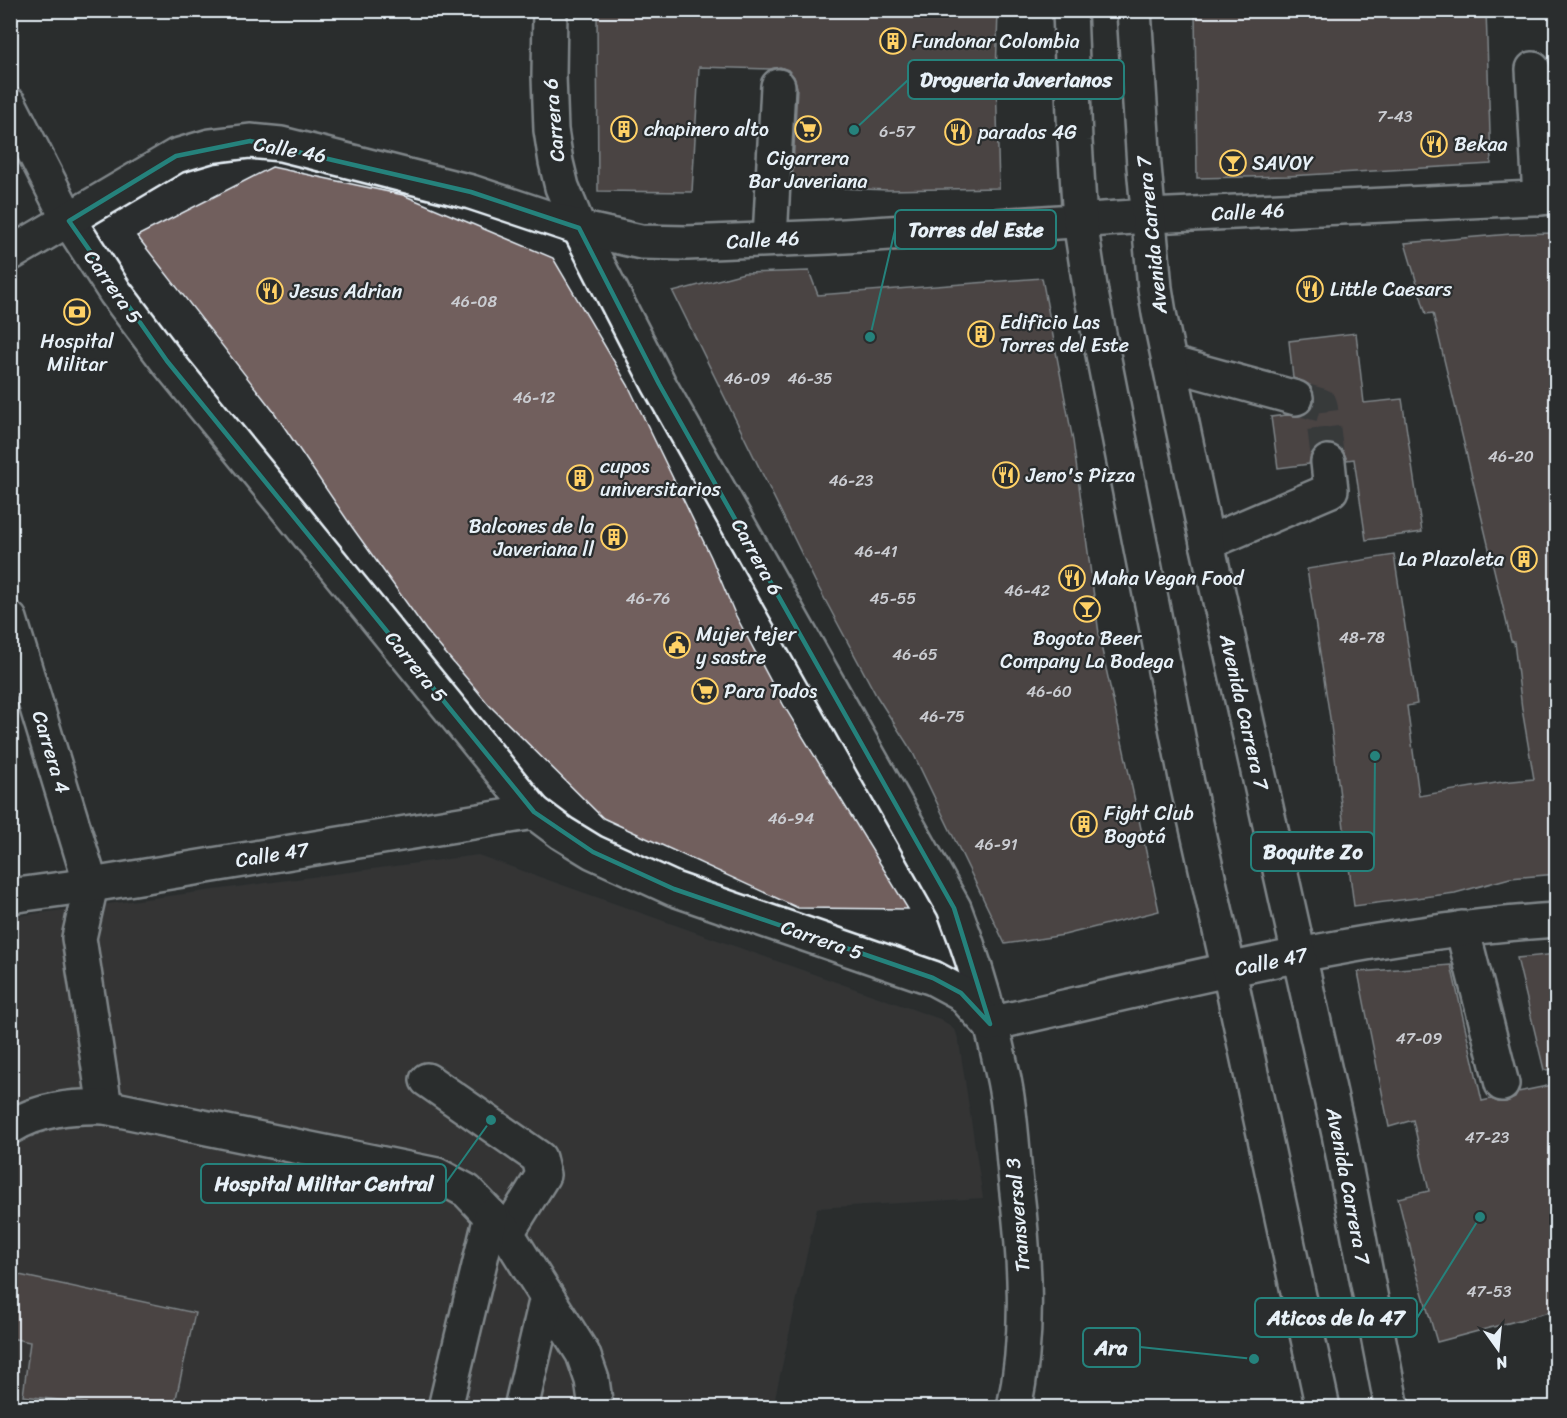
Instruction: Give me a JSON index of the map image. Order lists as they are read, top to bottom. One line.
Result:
{"streets":{"street":["Carrera 6","Calle 46","Avenida Carrera 7","Carrera 5","Carrera 4","Calle 47","Transversal 3"]},"crossings":[["Carrera 6","Calle 46"],["Carrera 6","Carrera 5"],["Carrera 6","Calle 47"],["Carrera 6","Transversal 3"],["Calle 46","Avenida Carrera 7"],["Calle 46","Carrera 5"],["Avenida Carrera 7","Calle 47"],["Carrera 5","Calle 47"],["Carrera 5","Transversal 3"],["Carrera 4","Calle 47"],["Calle 47","Transversal 3"]],"places":{"building":["Fundonar Colombia","chapinero alto","Edificio Las Torres del Este","cupos universitarios","Balcones de la Javeriana ll","La Plazoleta","Fight Club Bogotá"],"supermarket":["Cigarrera Bar Javeriana","Para Todos"],"other":["Drogueria Javerianos","Torres del Este","Boquite Zo","Hospital Militar Central","Aticos de la 47","Ara"],"restaurant":["parados 4G","Bekaa","Little Caesars","Jesus Adrian","Jeno's Pizza","Maha Vegan Food"],"bar":["SAVOY","Bogota Beer Company La Bodega"],"bank":["Hospital Militar"],"public building":["Mujer tejer y sastre"]},"house_numbers":["7-43","6-57","46-08","46-09","46-35","46-12","46-20","46-23","46-41","46-42","46-76","45-55","48-78","46-65","46-60","46-75","46-94","46-91","47-09","47-23","47-53"],"north":"bottom"}
